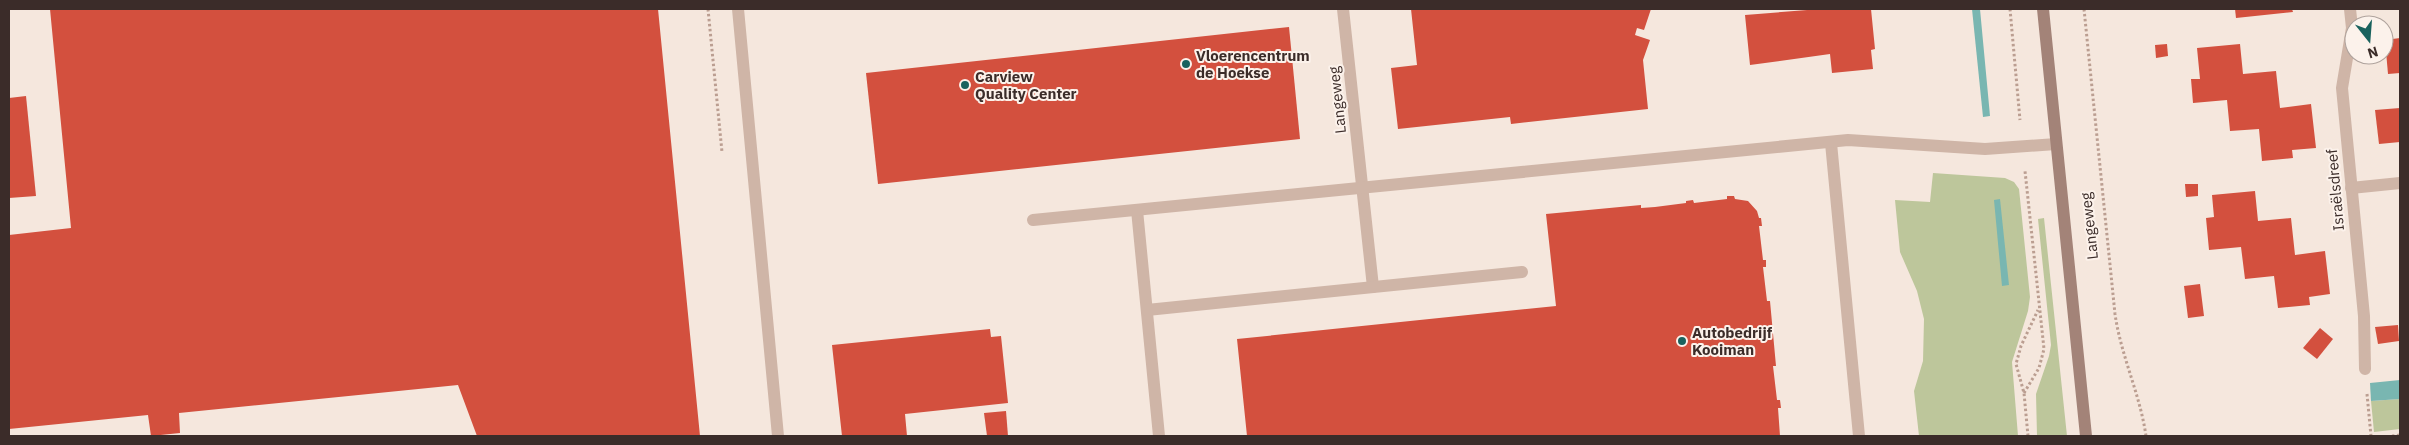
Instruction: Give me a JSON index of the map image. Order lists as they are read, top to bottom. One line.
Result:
{"streets":{"main road":["Langeweg"],"street":["Israëlsdreef"]},"places":["Vloerencentrum de Hoekse","Carview Quality Center","Autobedrijf Kooiman"],"north":"bottom"}
